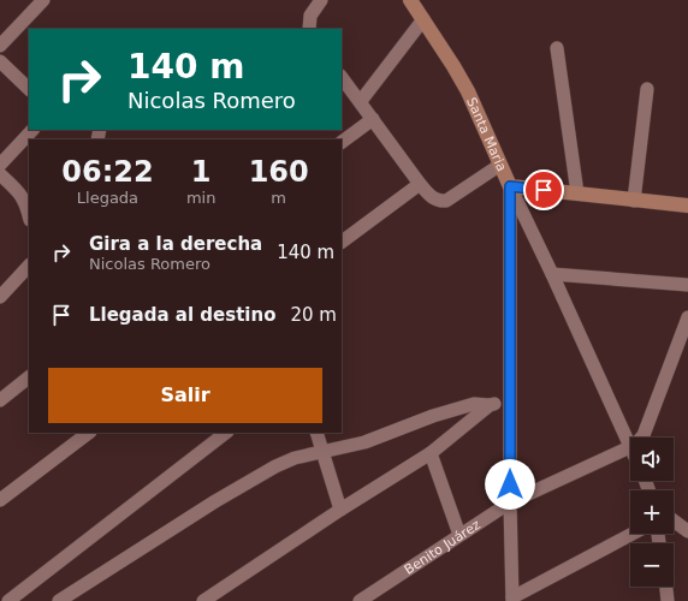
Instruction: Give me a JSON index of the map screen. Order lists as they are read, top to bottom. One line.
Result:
{"streets":{"main road":["Santa Maria"],"street":["Benito Juárez"]},"crossings":[["Santa Maria","Benito Juárez"]],"page":{"turn":["140 m","Nicolas Romero"],"eta":["06:22","Llegada","1","min","160","m"],"list":[{"name":"Gira a la derecha","note":"Nicolas Romero","value":"140 m"},{"name":"Llegada al destino","value":"20 m"}],"buttons":"Salir","map_buttons":["+","−"]}}
